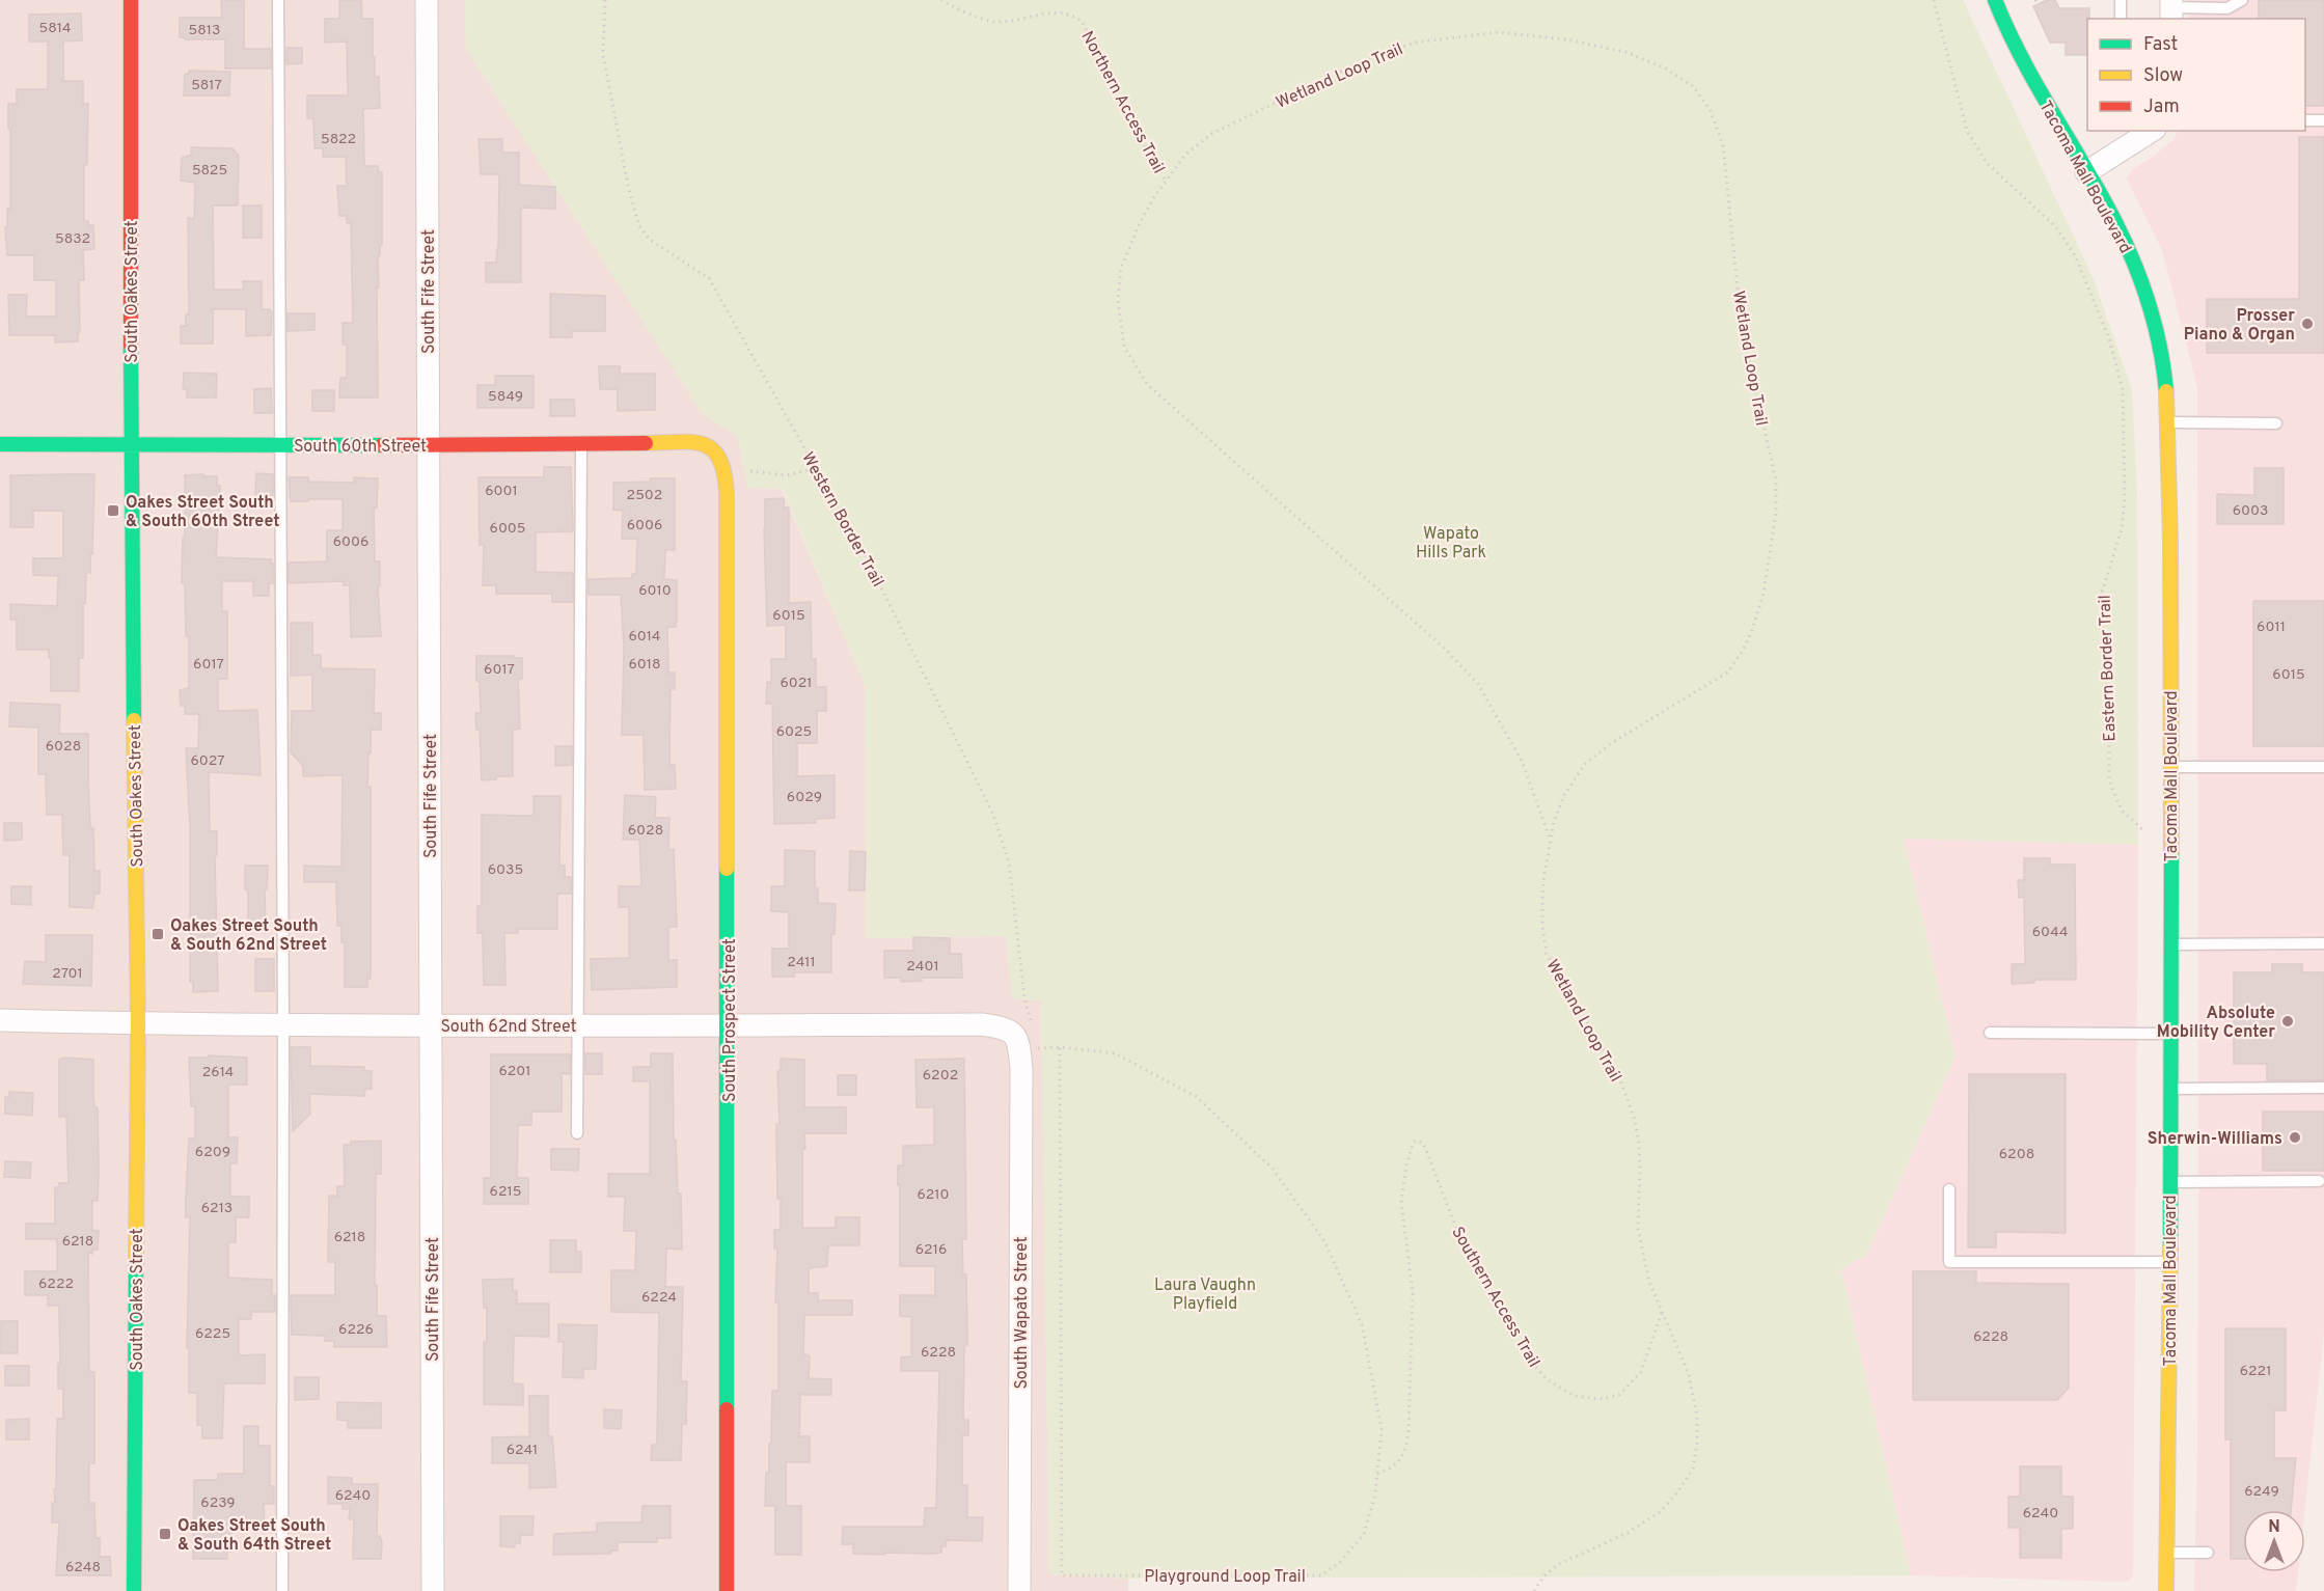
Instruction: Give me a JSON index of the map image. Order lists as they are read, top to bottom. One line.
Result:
{"streets":{"street":["Tacoma Mall Boulevard","South Oakes Street","South Fife Street","South 60th Street","South Prospect Street","South 62nd Street","South Wapato Street"],"path":["Wetland Loop Trail","Northern Access Trail","Western Border Trail","Eastern Border Trail","Southern Access Trail","Playground Loop Trail"]},"crossings":[["Wetland Loop Trail","Northern Access Trail"],["Wetland Loop Trail","Southern Access Trail"],["Tacoma Mall Boulevard","Eastern Border Trail"],["South Oakes Street","South 60th Street"],["South Oakes Street","South 62nd Street"],["South Fife Street","South 60th Street"],["South Fife Street","South 62nd Street"],["South 60th Street","South Prospect Street"],["Western Border Trail","South 62nd Street"],["Western Border Trail","South Wapato Street"],["South Prospect Street","South 62nd Street"],["South 62nd Street","South Wapato Street"],["Southern Access Trail","Playground Loop Trail"]],"parks":["Wapato Hills Park","Laura Vaughn Playfield"],"places":{"other":["Prosser Piano & Organ","Absolute Mobility Center","Sherwin-Williams"],"transit":["Oakes Street South & South 60th Street","Oakes Street South & South 62nd Street","Oakes Street South & South 64th Street"]},"house_numbers":["5814","5813","5817","5822","5825","5832","5849","6001","2502","6003","6006","6005","6006","6010","6015","6011","6014","6017","6018","6017","6015","6021","6025","6028","6027","6029","6028","6035","6044","2411","2401","2701","6201","2614","6202","6209","6208","6215","6210","6213","6218","6218","6216","6222","6224","6226","6225","6228","6228","6221","6241","6249","6240","6239","6240","6248"],"legend":["Fast","Slow","Jam"],"north":"top"}
